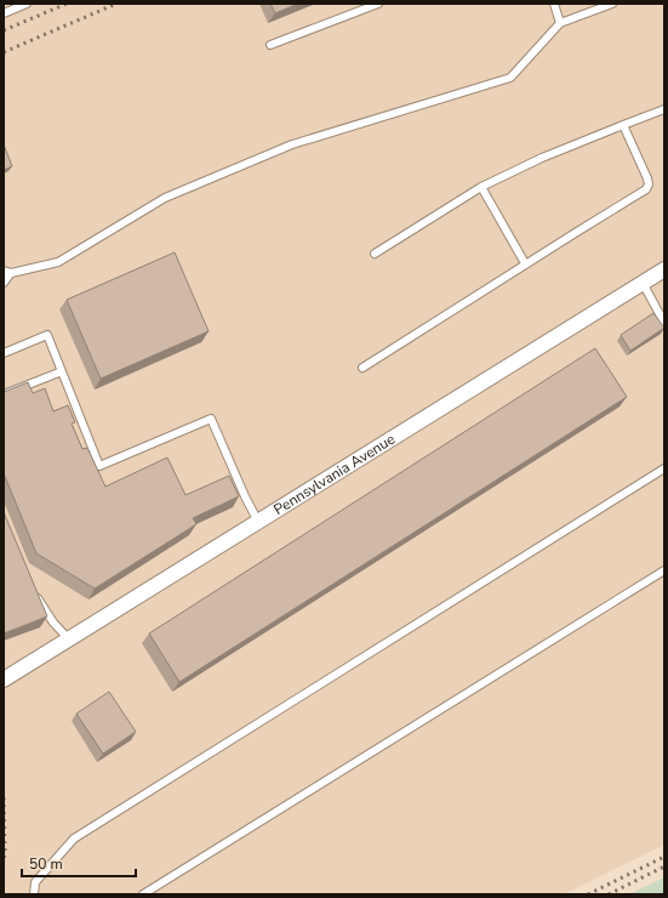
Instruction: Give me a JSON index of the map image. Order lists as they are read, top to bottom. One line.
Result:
{"streets":{"street":["Pennsylvania Avenue"]},"scale_bar":"50 m"}
